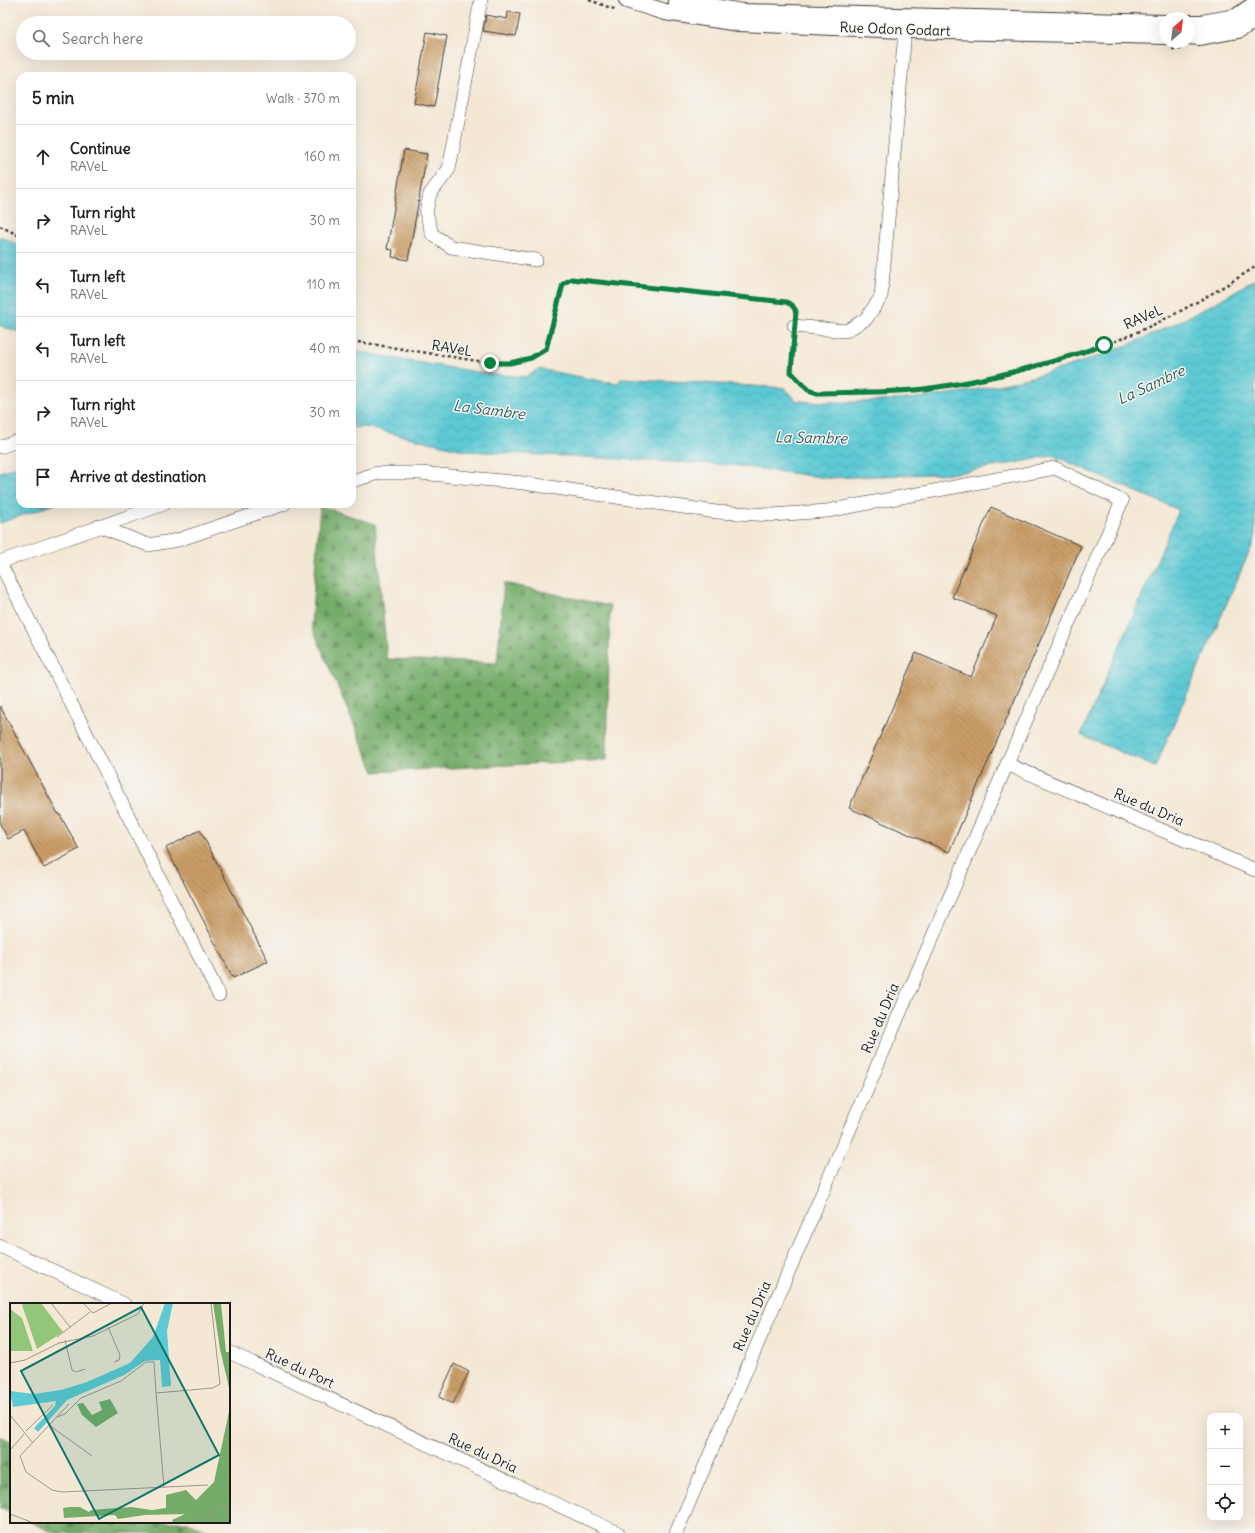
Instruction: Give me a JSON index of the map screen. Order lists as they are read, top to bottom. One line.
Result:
{"streets":{"main road":["Rue Odon Godart"],"street":["Rue du Dria","Rue du Port"],"path":["RAVeL"]},"crossings":[["Rue du Dria","Rue du Port"]],"water":["La Sambre"],"north":"top right","page":{"search":"Search here","heading":["5 min","Walk · 370 m"],"list":[["Continue","RAVeL","160 m"],["Turn right","RAVeL","30 m"],["Turn left","RAVeL","110 m"],["Turn left","RAVeL","40 m"],["Turn right","RAVeL","30 m"],"Arrive at destination"],"map_buttons":["+","−"]}}
